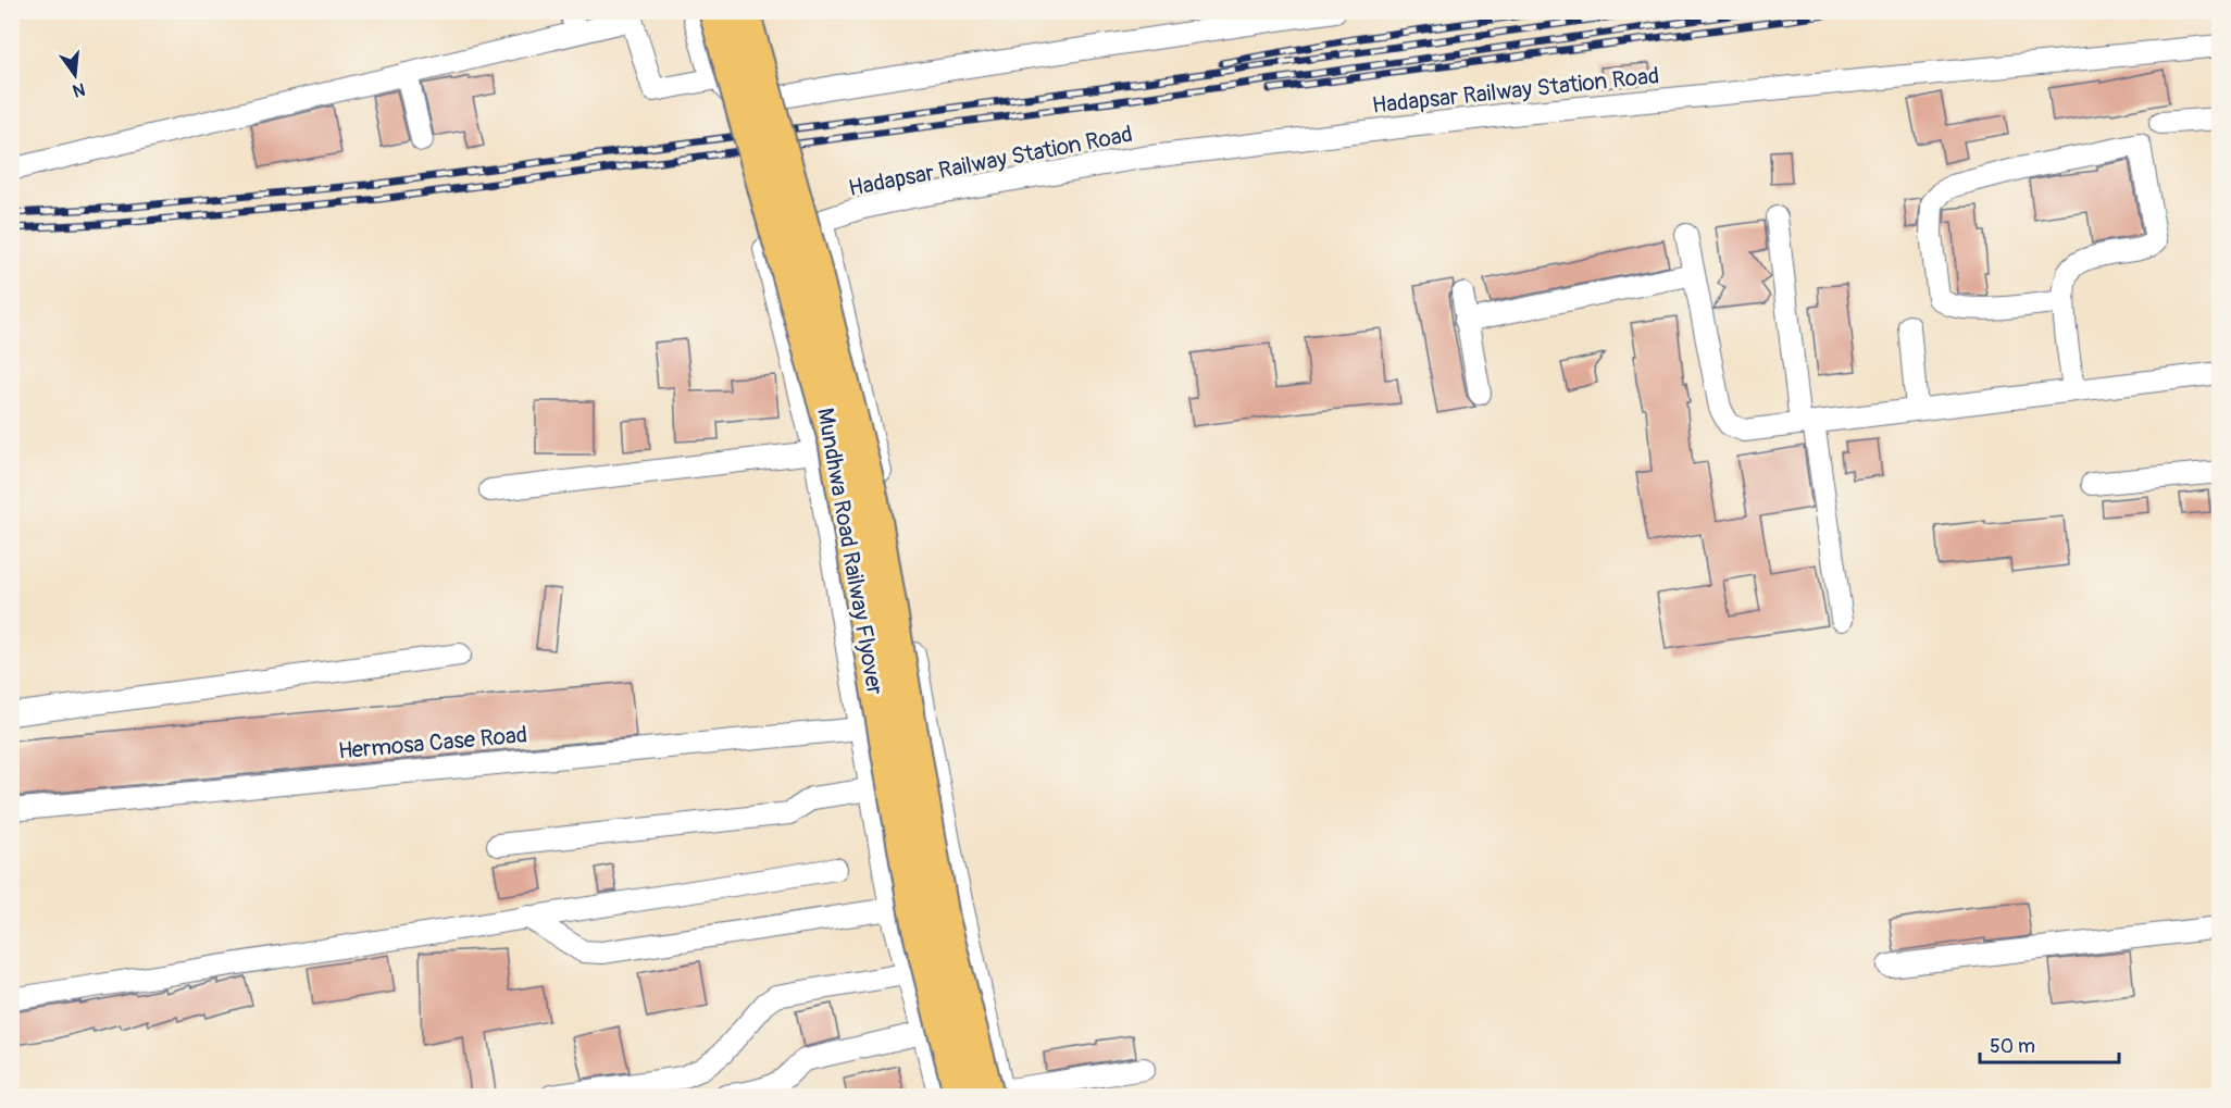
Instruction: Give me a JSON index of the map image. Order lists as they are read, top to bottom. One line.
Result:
{"streets":{"highway":["Mundhwa Road Railway Flyover"],"street":["Hadapsar Railway Station Road","Hermosa Case Road"]},"scale_bar":"50 m","north":"bottom"}
